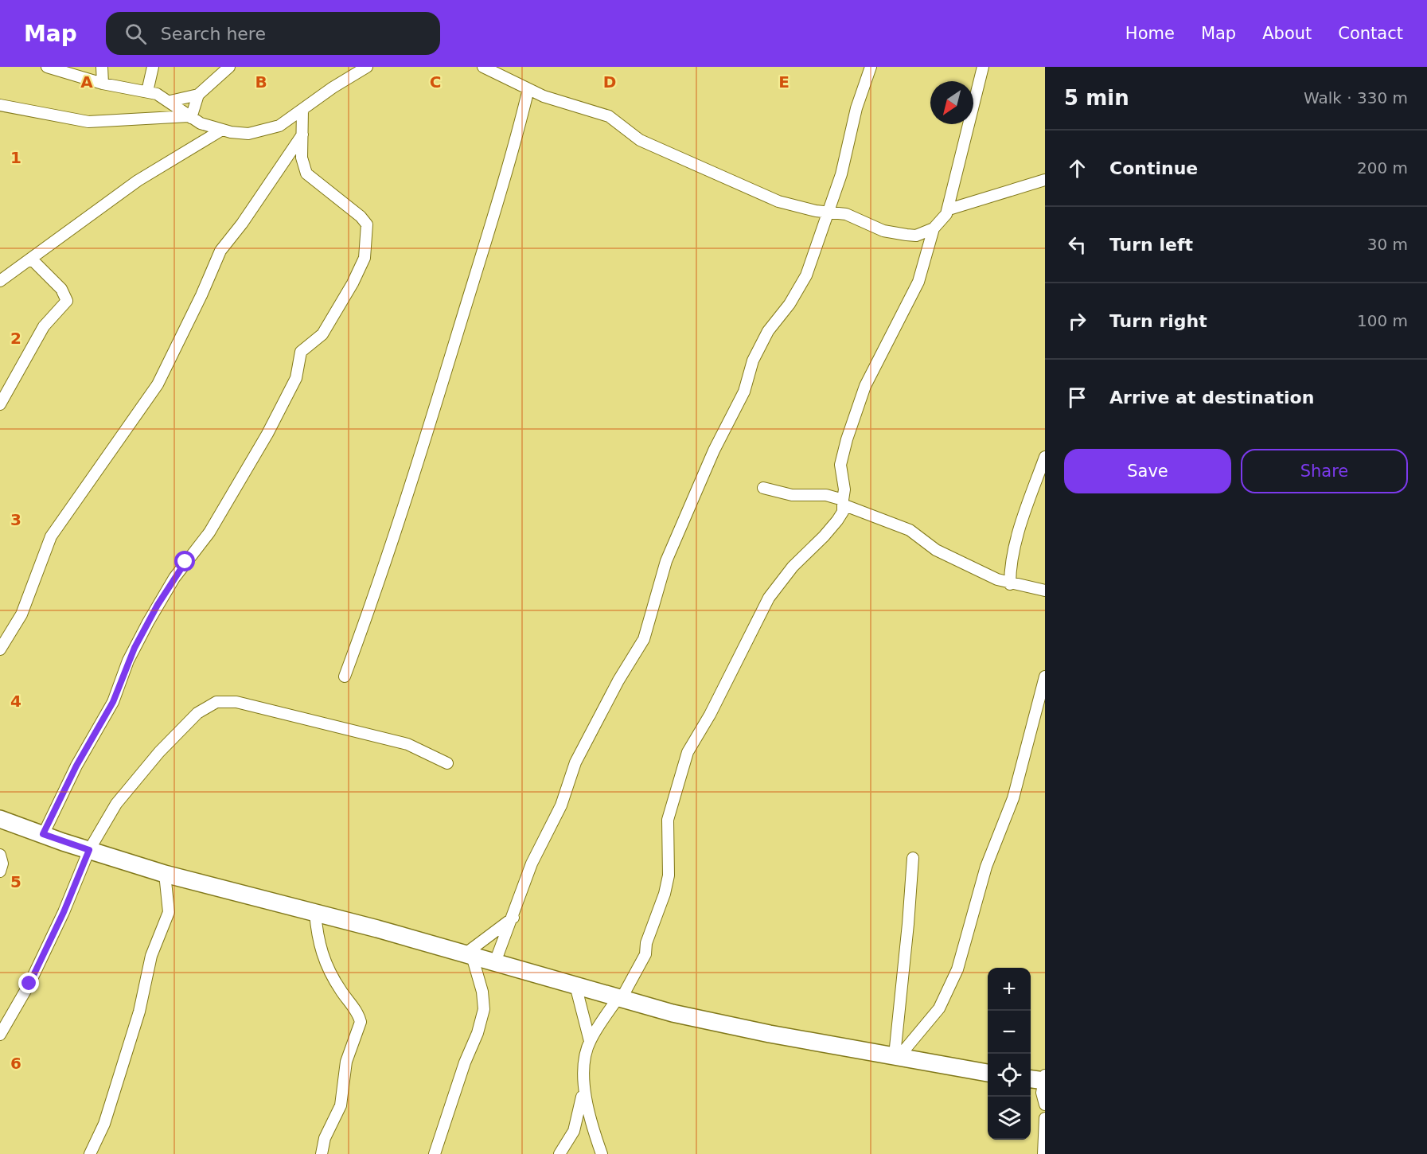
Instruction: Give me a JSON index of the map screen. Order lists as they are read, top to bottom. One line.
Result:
{"north":"bottom left","page":{"header":"Map","search":"Search here","nav":["Home","Map","About","Contact"],"heading":["5 min","Walk · 330 m"],"list":[["Continue","200 m"],["Turn left","30 m"],["Turn right","100 m"],"Arrive at destination"],"buttons":["Save","Share"],"map_buttons":["+","−"]},"grid":{"columns":["A","B","C","D","E"],"rows":["1","2","3","4","5","6"]}}
